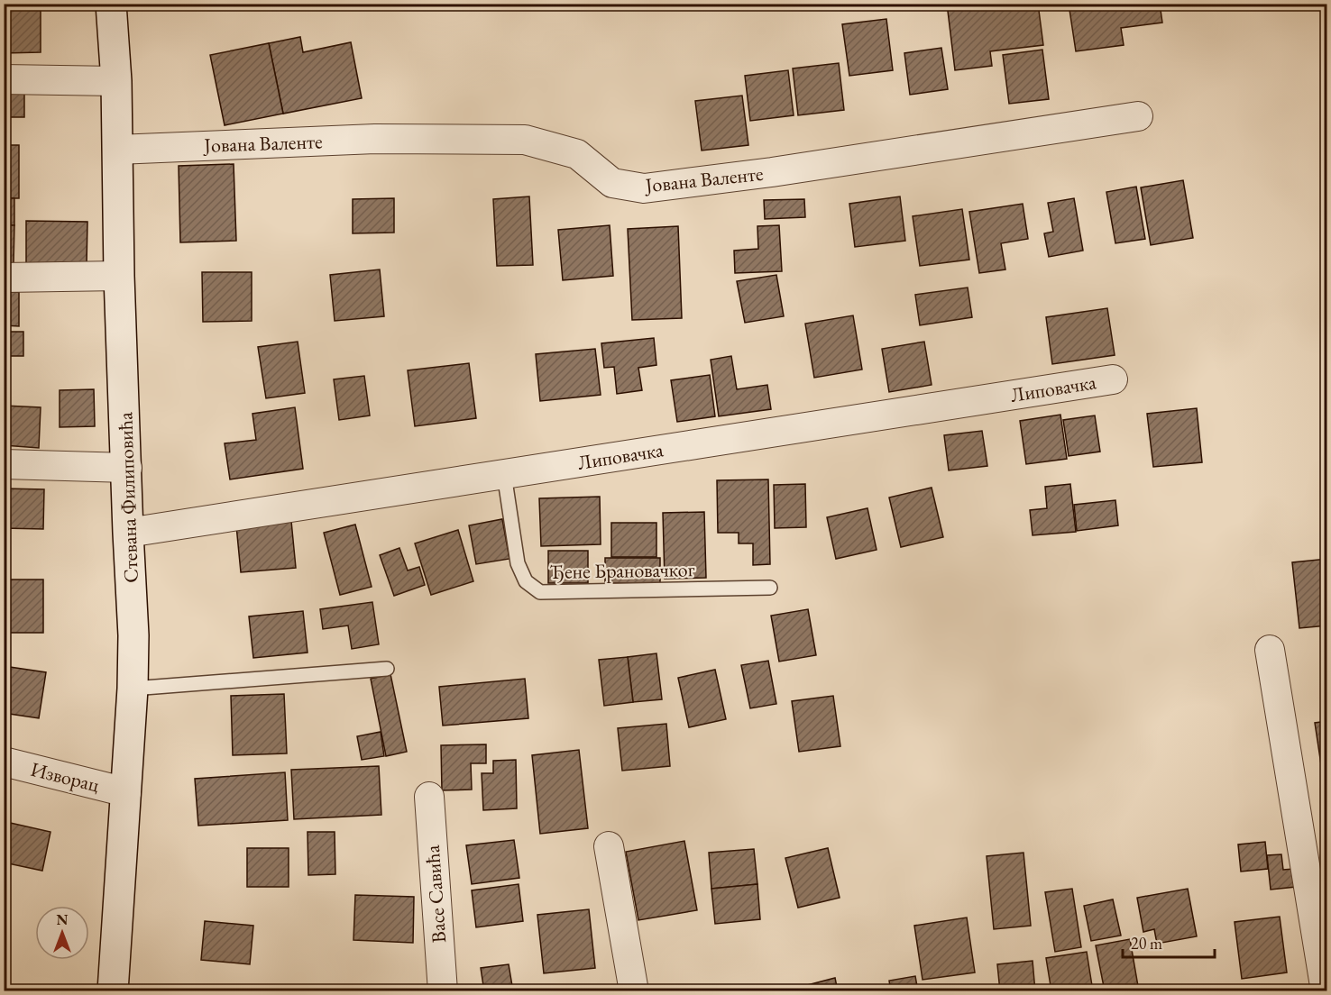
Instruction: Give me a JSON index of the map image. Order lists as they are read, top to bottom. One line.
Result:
{"streets":{"main road":["Стевана Филиповића"],"street":["Јована Валенте","Липовачка","Изворац","Васе Савића"],"lane":["Ђене Брановачког"]},"crossings":[["Јована Валенте","Стевана Филиповића"],["Липовачка","Стевана Филиповића"],["Липовачка","Ђене Брановачког"],["Стевана Филиповића","Изворац"]],"scale_bar":"20 m","north":"top"}
